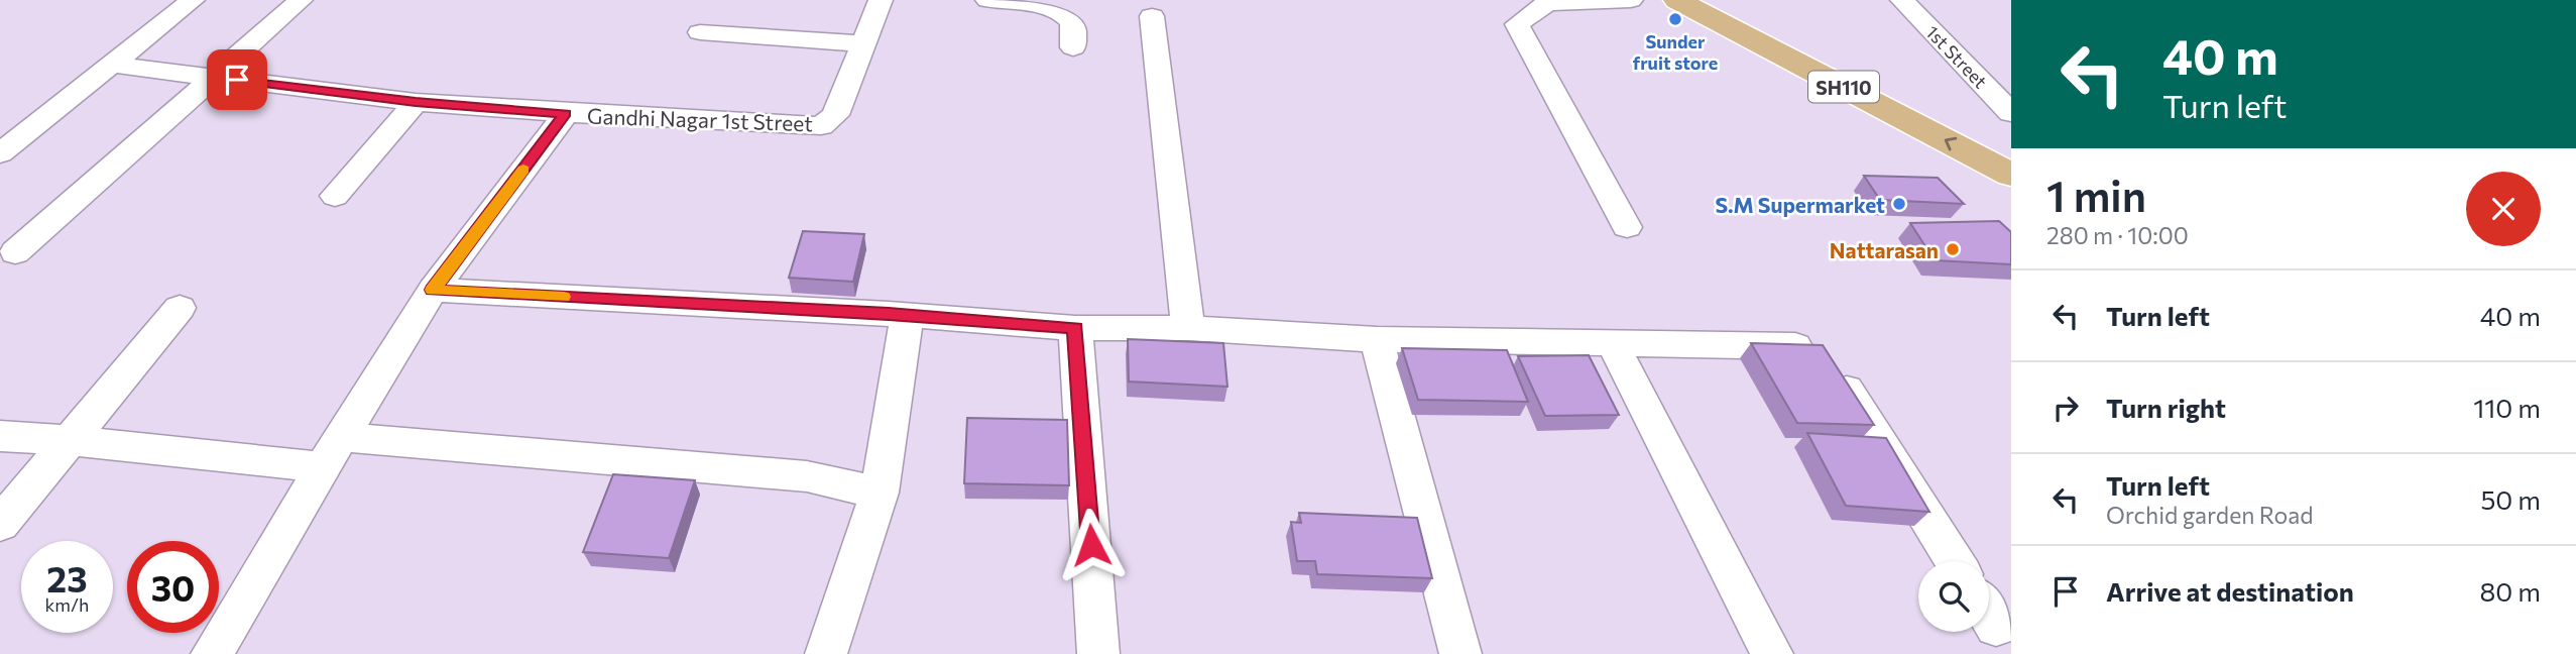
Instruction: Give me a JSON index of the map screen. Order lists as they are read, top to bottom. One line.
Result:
{"streets":{"main road":["SH110"],"street":["1st Street","Gandhi Nagar 1st Street"]},"places":["Sunder fruit store","S.M Supermarket","Nattarasan"],"page":{"turn":["40 m","Turn left"],"heading":["1 min","280 m · 10:00"],"list":[{"name":"Turn left","value":"40 m"},{"name":"Turn right","value":"110 m"},{"name":"Turn left","note":"Orchid garden Road","value":"50 m"},{"name":"Arrive at destination","value":"80 m"}],"speed":"23 km/h","limit":"30"}}
